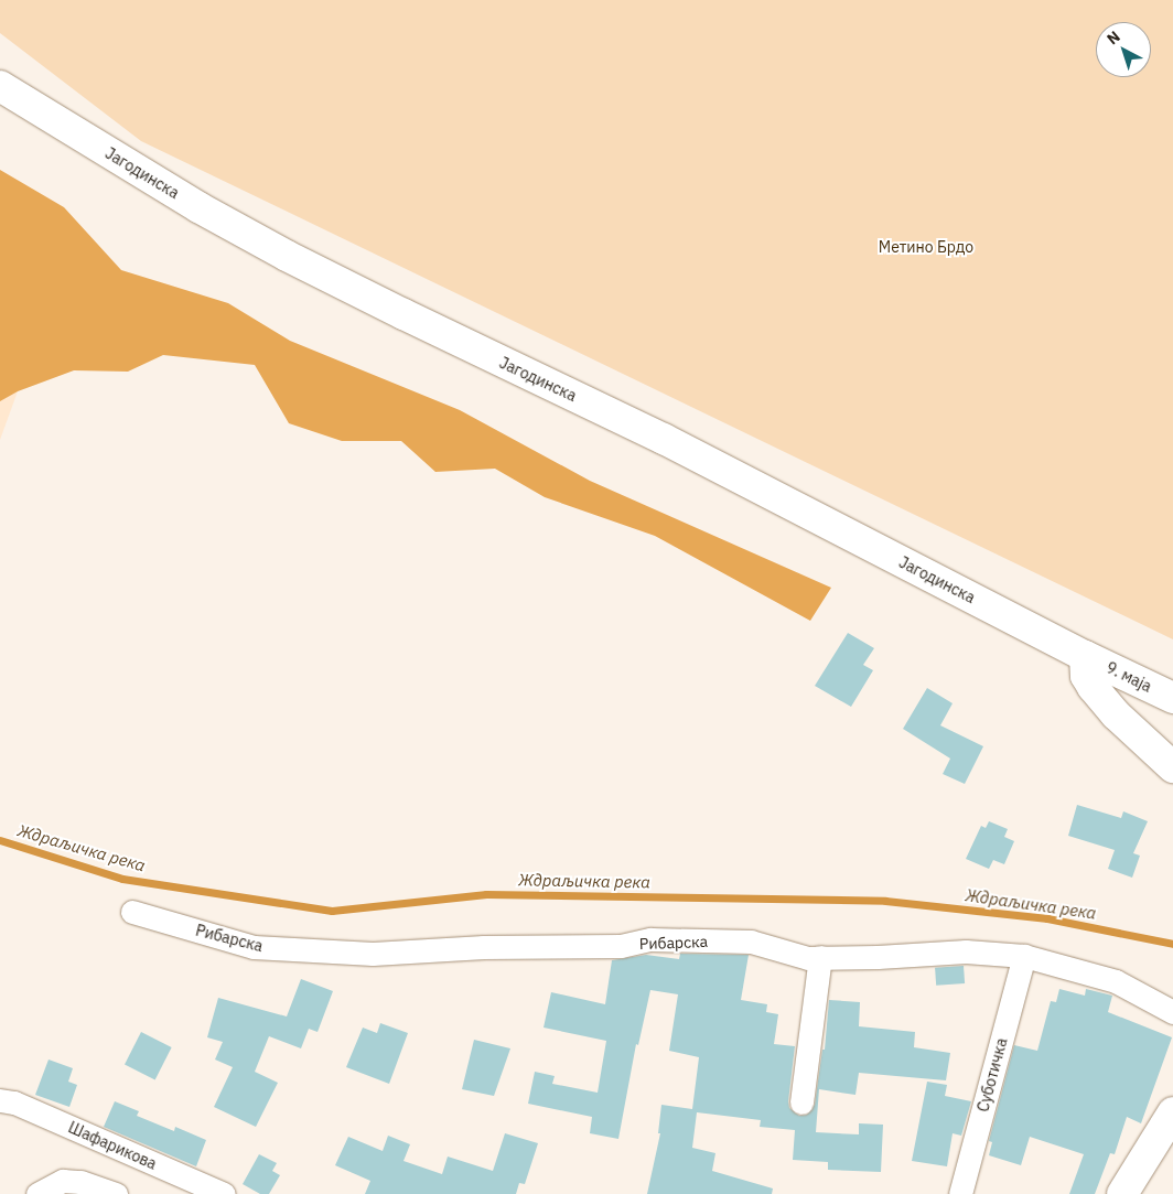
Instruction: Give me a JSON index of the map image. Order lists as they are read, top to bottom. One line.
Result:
{"streets":{"main road":["Јагодинска","9. маја"],"street":["Рибарска","Суботичка","Шафарикова"]},"crossings":[["Јагодинска","9. маја"],["Рибарска","Суботичка"]],"water":["Ждраљичка река"],"parks":["Метино Брдо"],"north":"top left"}
